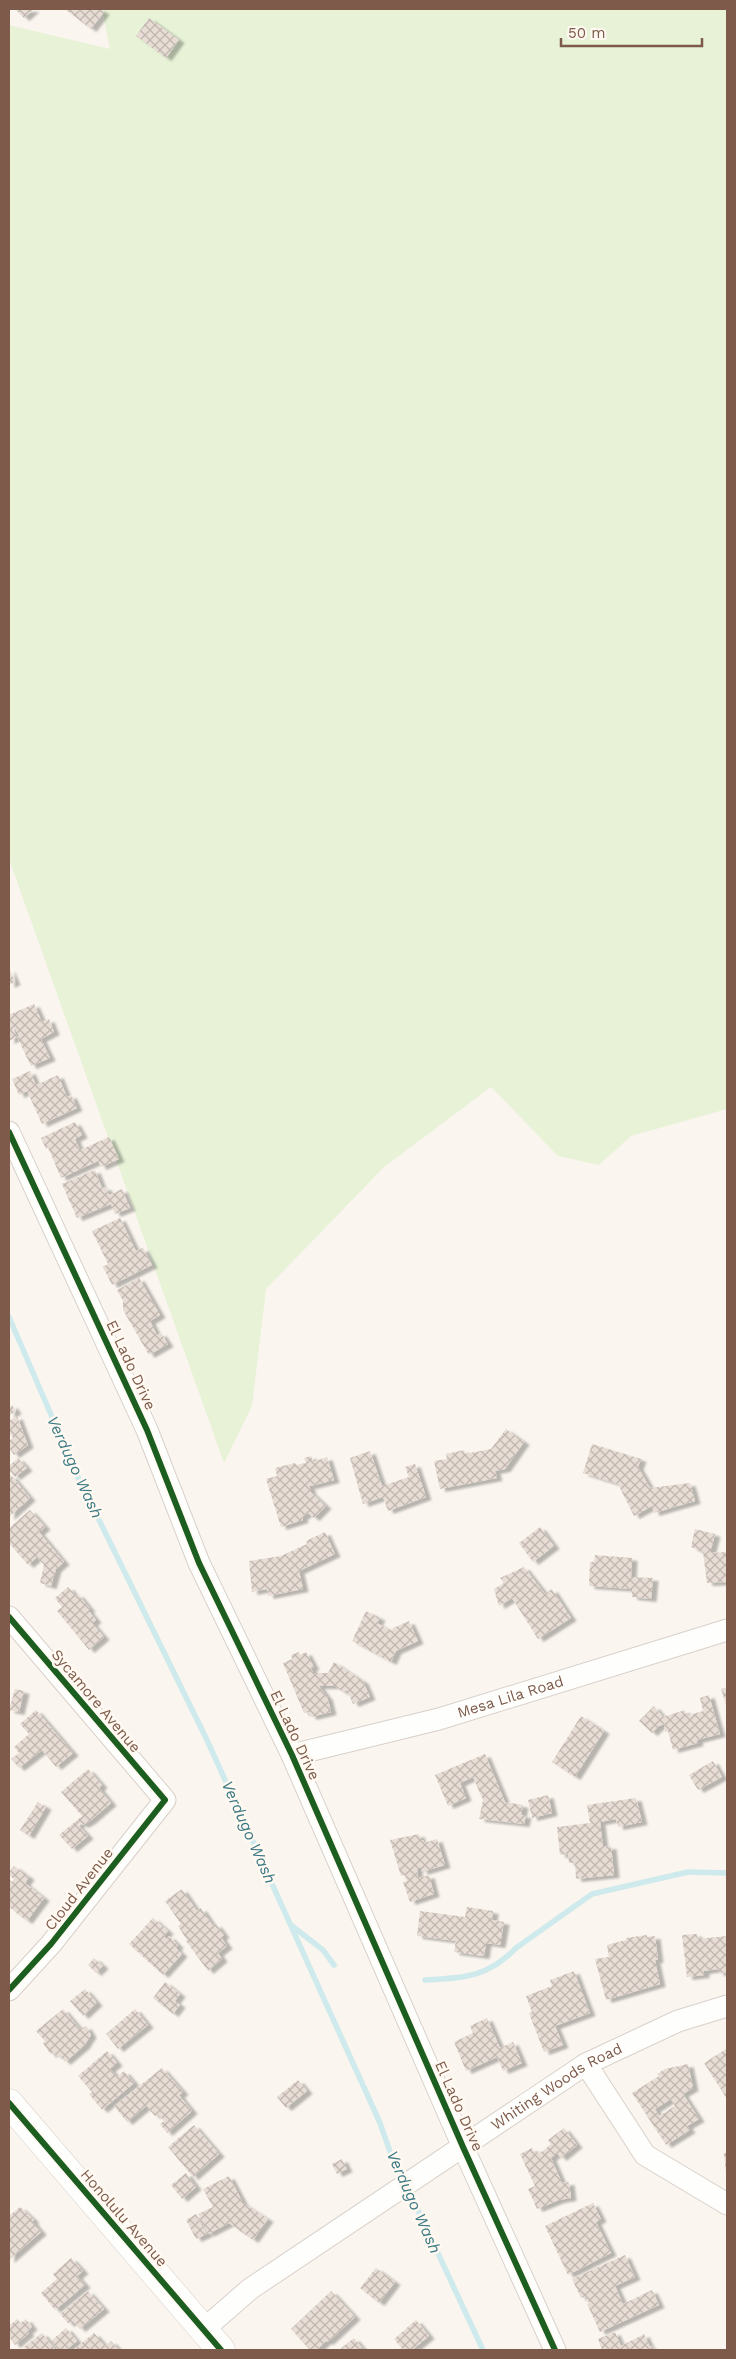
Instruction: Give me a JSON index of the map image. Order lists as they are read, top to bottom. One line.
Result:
{"streets":{"street":["El Lado Drive","Mesa Lila Road","Sycamore Avenue","Cloud Avenue","Whiting Woods Road","Honolulu Avenue"]},"crossings":[["El Lado Drive","Mesa Lila Road"],["El Lado Drive","Whiting Woods Road"],["Sycamore Avenue","Cloud Avenue"],["Whiting Woods Road","Honolulu Avenue"]],"water":["Verdugo Wash"],"scale_bar":"50 m"}
